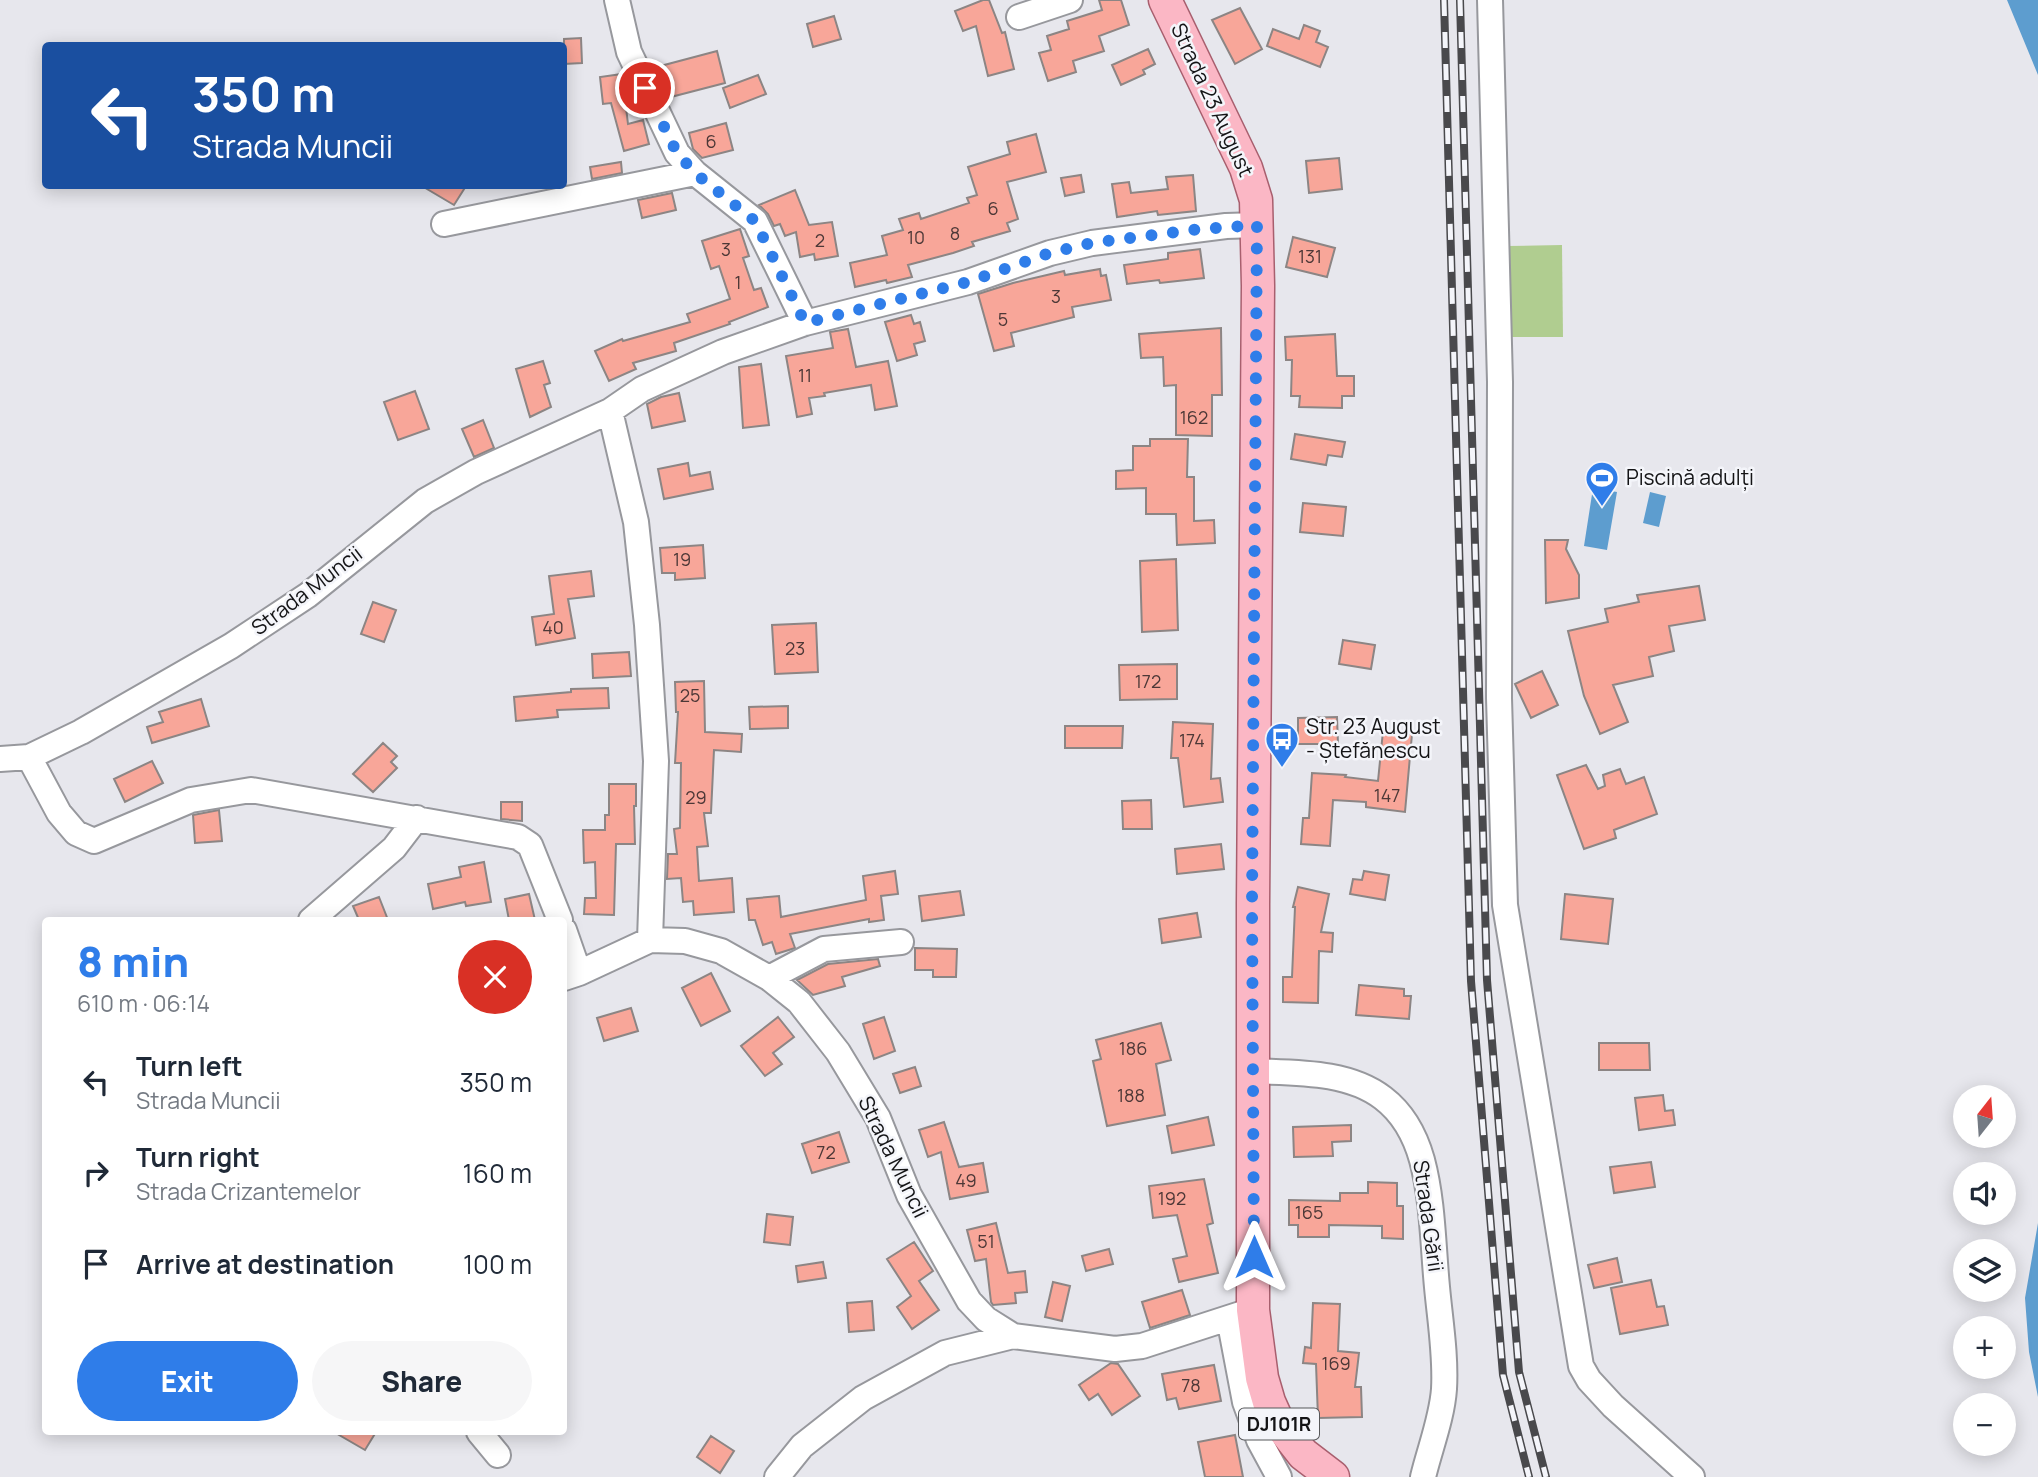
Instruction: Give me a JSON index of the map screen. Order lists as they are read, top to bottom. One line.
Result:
{"streets":{"main road":["Strada 23 August","DJ101R"],"street":["Strada Muncii","Strada Gării"]},"crossings":[["Strada 23 August","Strada Muncii"],["Strada 23 August","Strada Gării"]],"places":{"sports":["Piscină adulți"],"bus stop":["Str. 23 August - Ștefănescu"]},"house_numbers":["6","6","8","10","2","3","131","1","3","5","11","162","19","40","23","172","25","174","147","29","186","188","72","49","192","165","51","169","78"],"north":"top","page":{"turn":["350 m","Strada Muncii"],"heading":["8 min","610 m · 06:14"],"list":[{"name":"Turn left","note":"Strada Muncii","value":"350 m"},{"name":"Turn right","note":"Strada Crizantemelor","value":"160 m"},{"name":"Arrive at destination","value":"100 m"}],"map_buttons":["+","−"],"buttons":["Exit","Share"]}}
